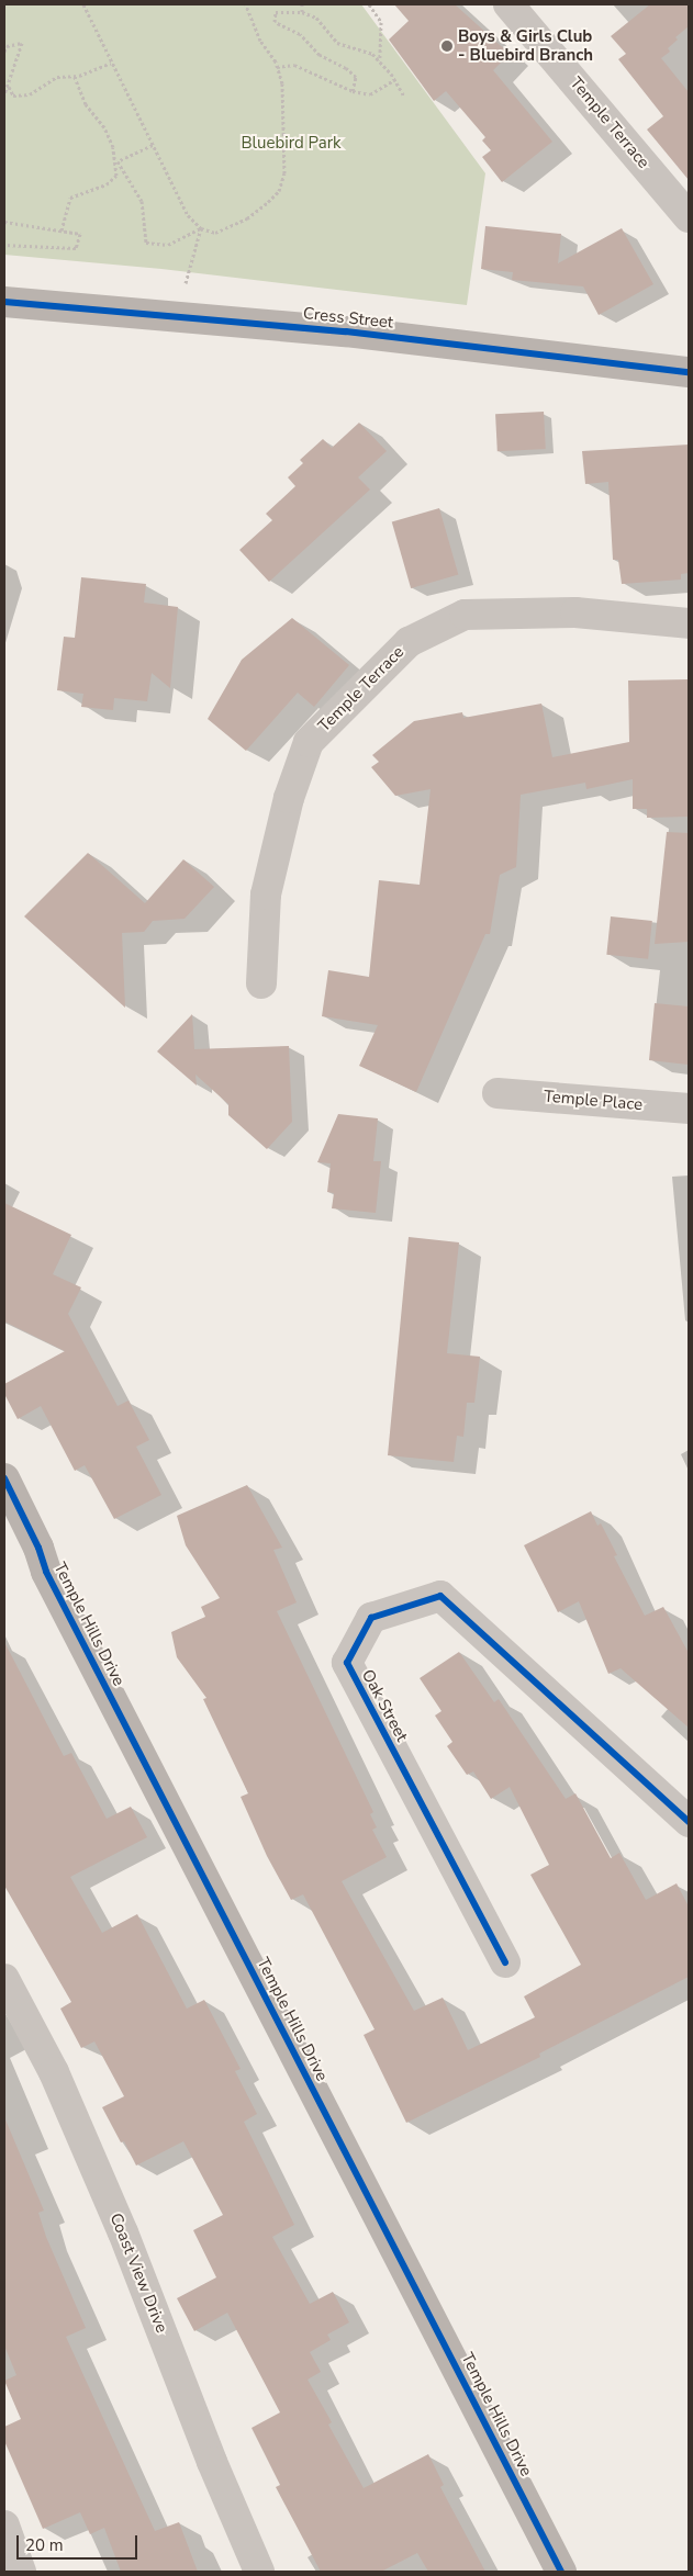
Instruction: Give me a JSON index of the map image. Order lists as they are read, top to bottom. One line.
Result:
{"streets":{"street":["Temple Terrace","Cress Street","Temple Place","Temple Hills Drive","Oak Street","Coast View Drive"]},"parks":["Bluebird Park"],"places":["Boys & Girls Club - Bluebird Branch"],"scale_bar":"20 m"}
